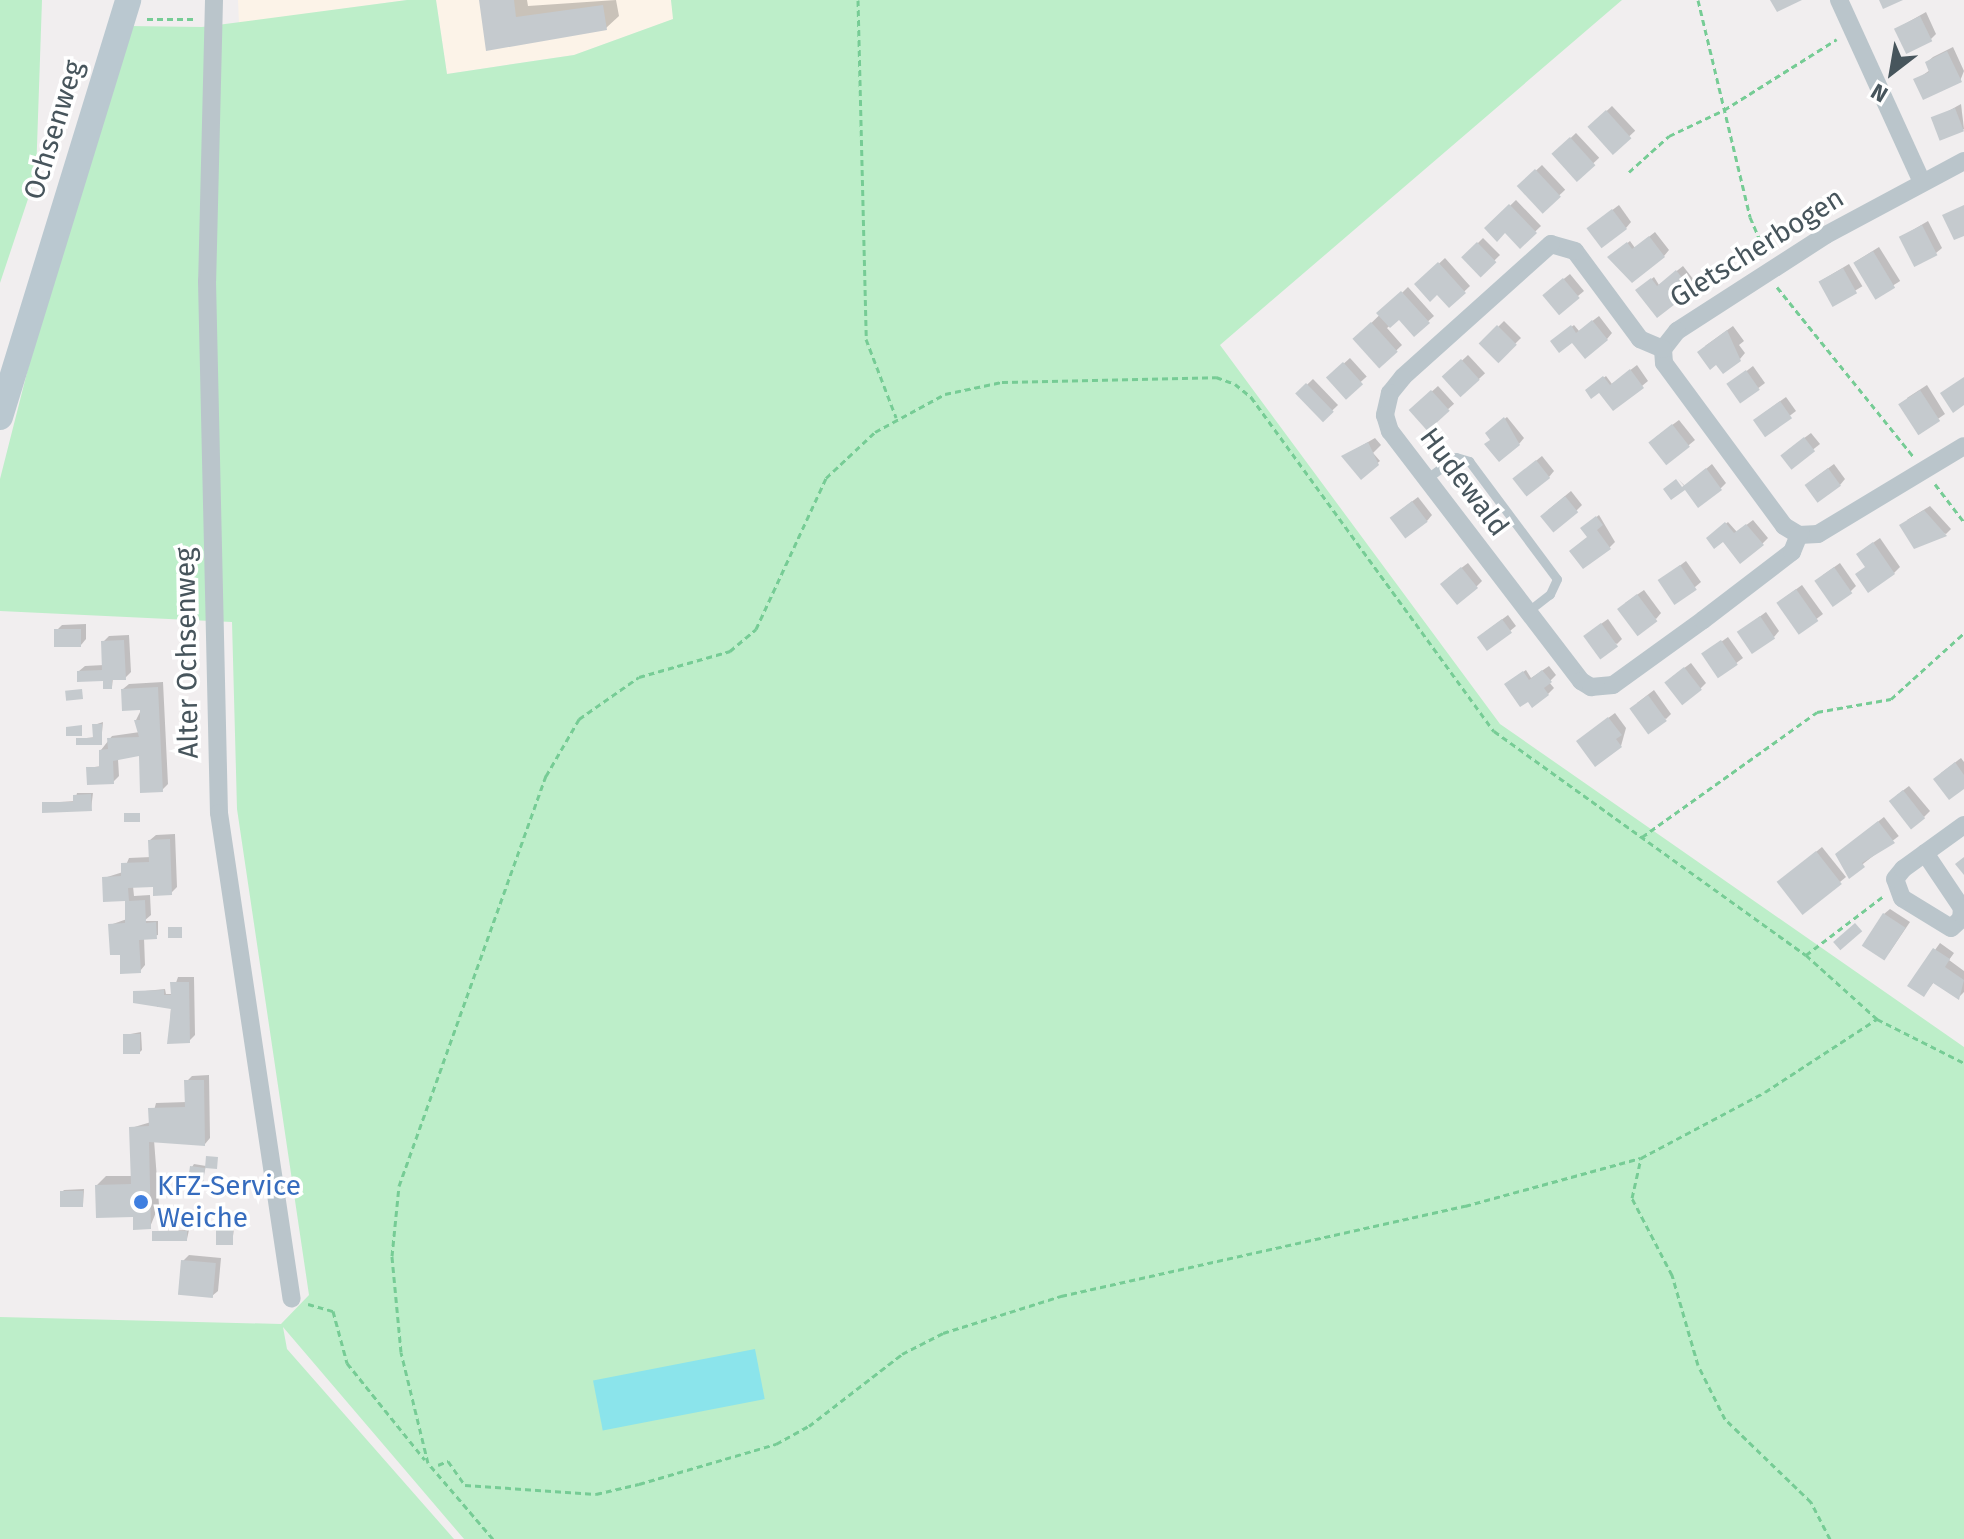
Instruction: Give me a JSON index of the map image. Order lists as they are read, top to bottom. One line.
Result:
{"streets":{"main road":["Ochsenweg"],"street":["Gletscherbogen","Hudewald","Alter Ochsenweg"]},"crossings":[["Gletscherbogen","Hudewald"]],"places":["KFZ-Service Weiche"],"north":"bottom left"}
